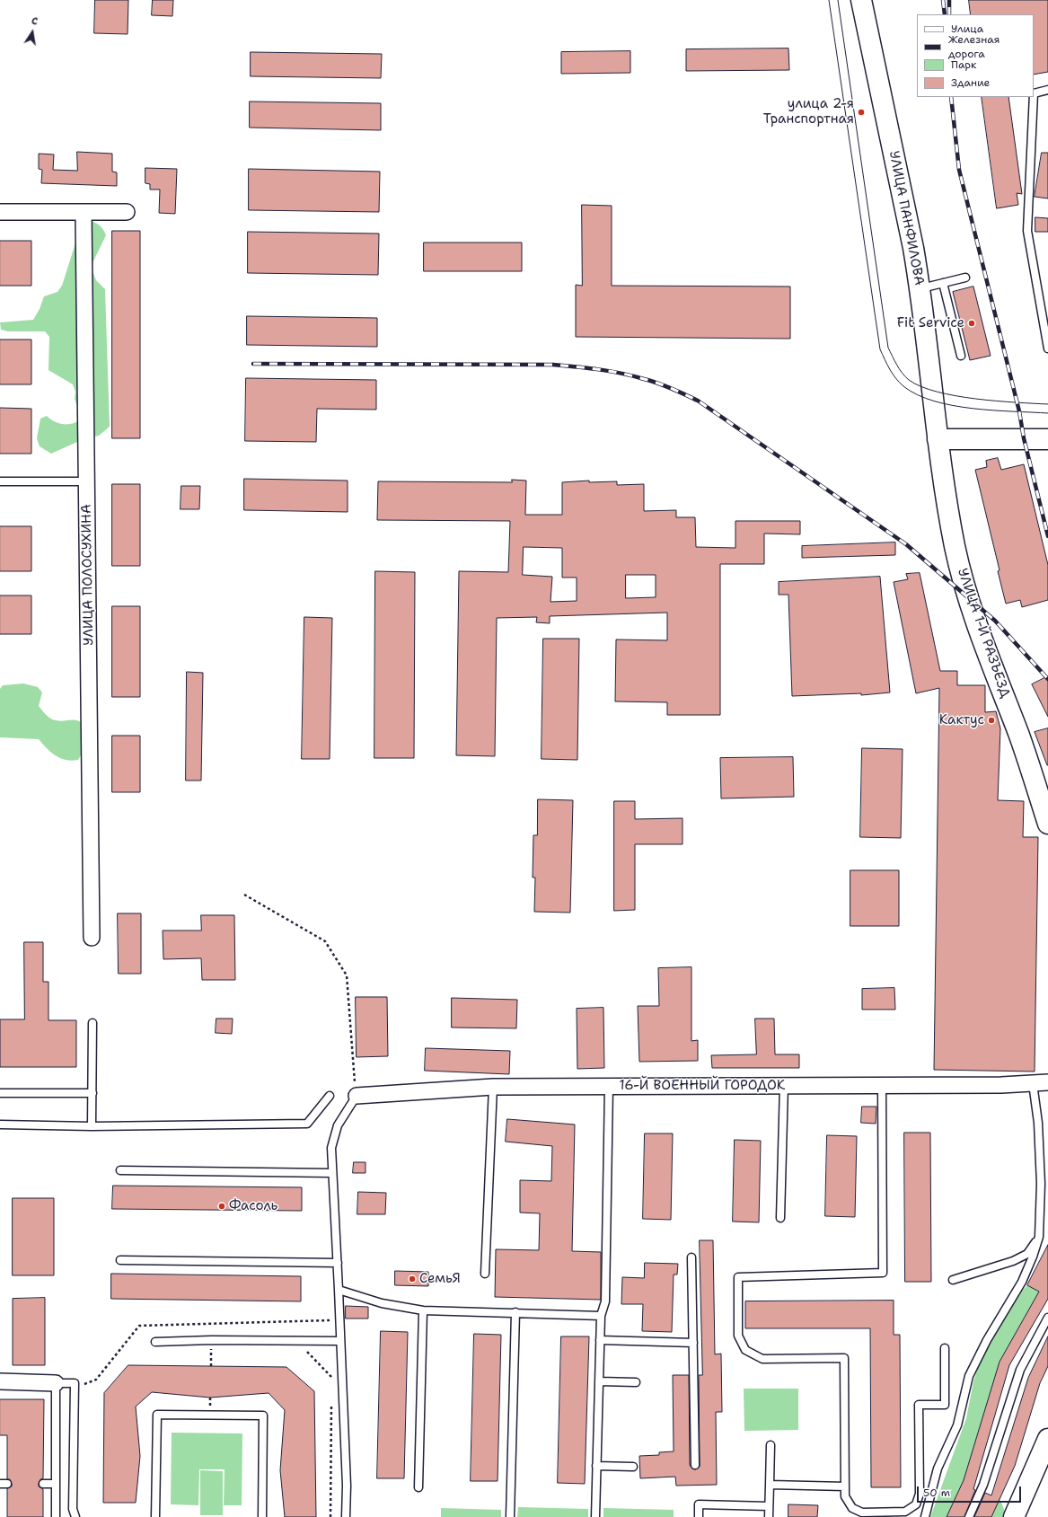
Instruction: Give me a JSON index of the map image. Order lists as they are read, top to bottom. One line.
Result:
{"streets":{"main road":["УЛИЦА ПАНФИЛОВА","УЛИЦА 1-Й РАЗЪЕЗД"],"street":["УЛИЦА ПОЛОСУХИНА","16-Й ВОЕННЫЙ ГОРОДОК"]},"crossings":[["УЛИЦА ПАНФИЛОВА","УЛИЦА 1-Й РАЗЪЕЗД"]],"places":["улица 2-я Транспортная","Fit Service","Кактус","Фасоль","СемьЯ"],"legend":["Улица","Железная дорога","Парк","Здание"],"scale_bar":"50 m","north":"top"}
